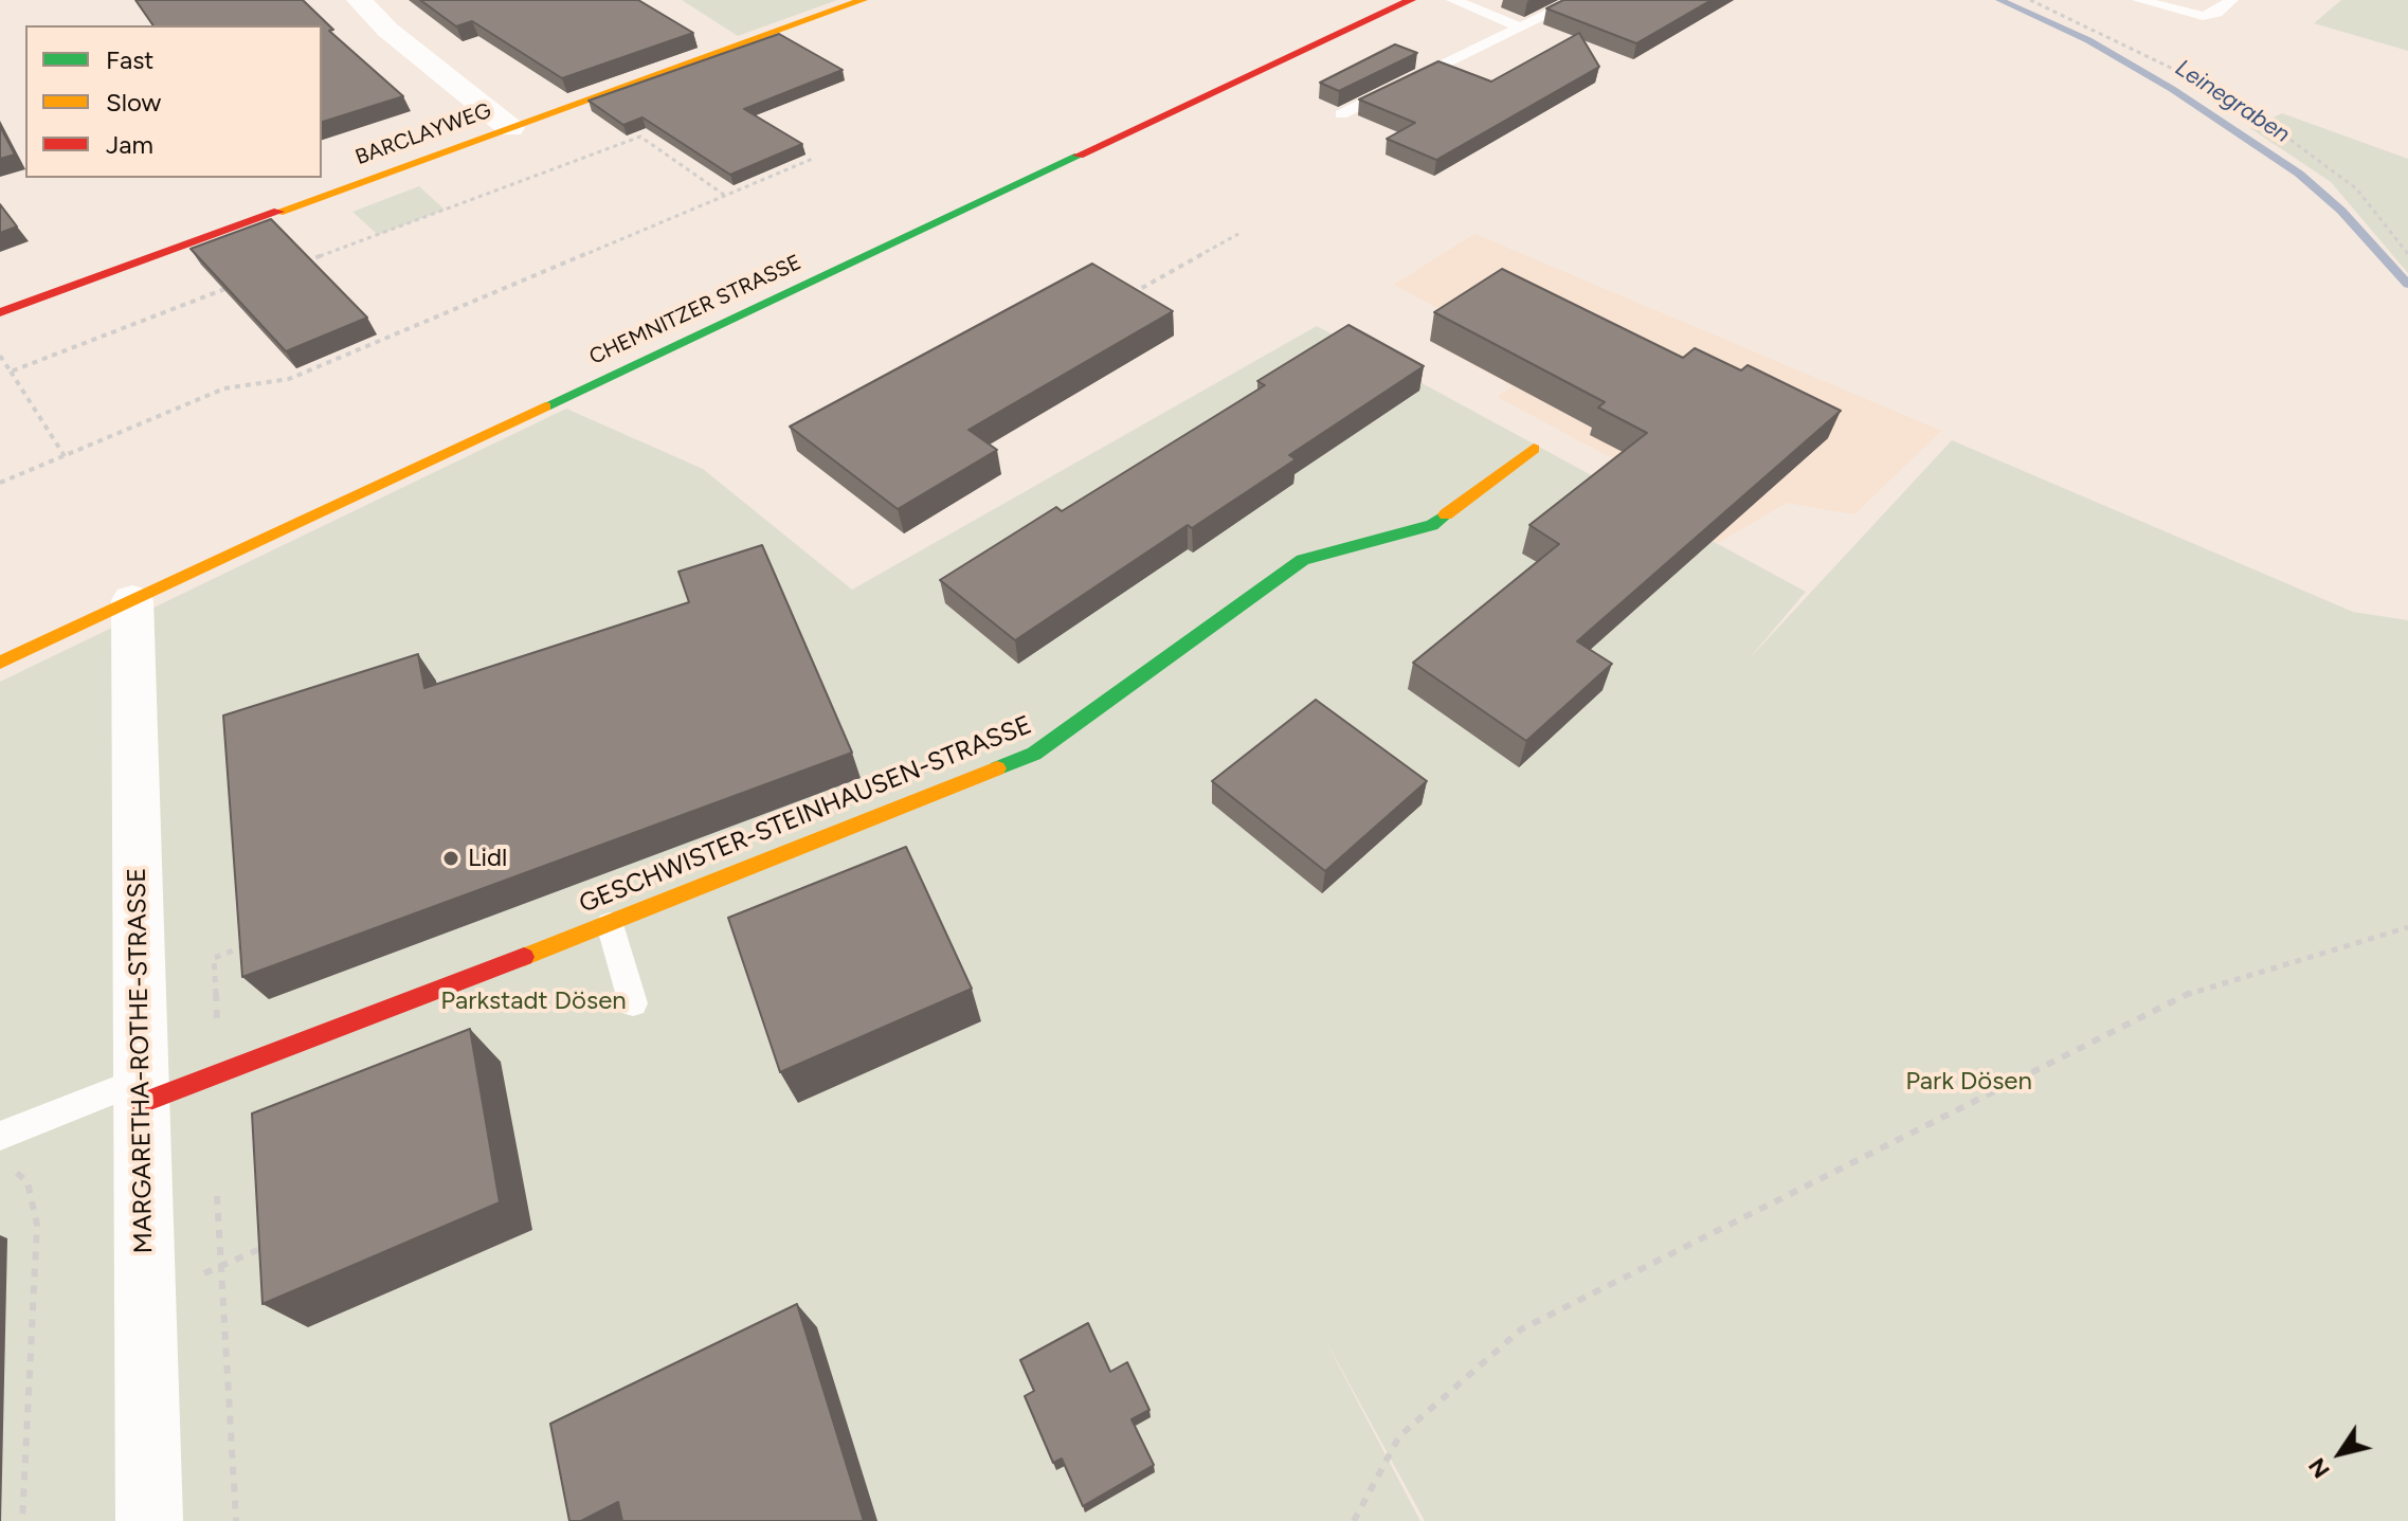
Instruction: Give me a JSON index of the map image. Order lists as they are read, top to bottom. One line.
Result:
{"streets":{"street":["BARCLAYWEG","CHEMNITZER STRASSE","GESCHWISTER-STEINHAUSEN-STRASSE","MARGARETHA-ROTHE-STRASSE"]},"crossings":[["CHEMNITZER STRASSE","MARGARETHA-ROTHE-STRASSE"],["GESCHWISTER-STEINHAUSEN-STRASSE","MARGARETHA-ROTHE-STRASSE"]],"water":["Leinegraben"],"parks":["Parkstadt Dösen","Park Dösen"],"places":["Lidl"],"legend":["Fast","Slow","Jam"],"north":"bottom left"}
